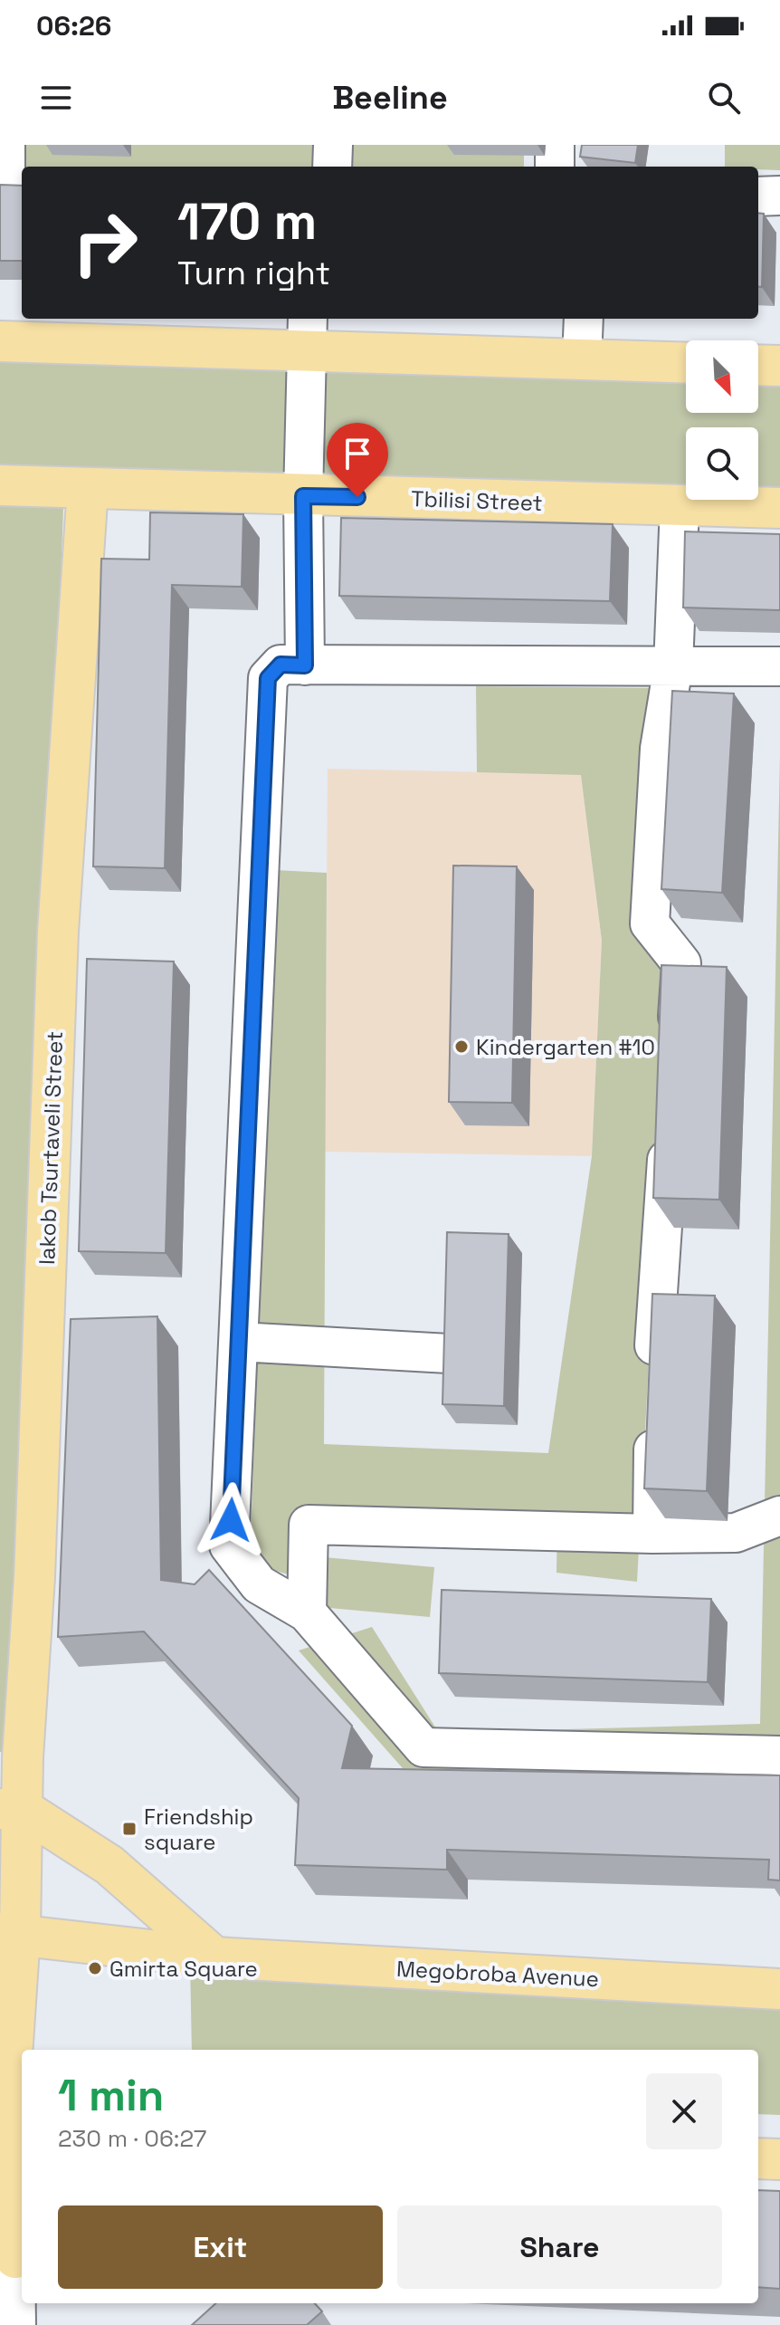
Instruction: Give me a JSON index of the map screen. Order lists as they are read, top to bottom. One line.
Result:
{"streets":{"main road":["Tbilisi Street","Iakob Tsurtaveli Street","Megobroba Avenue"]},"crossings":[["Tbilisi Street","Iakob Tsurtaveli Street"]],"places":{"other":["Kindergarten #10","Gmirta Square"],"transit":["Friendship square"]},"north":"bottom right","page":{"status":"06:26","header":"Beeline","turn":["170 m","Turn right"],"heading":["1 min","230 m · 06:27"],"buttons":["Exit","Share"]}}
